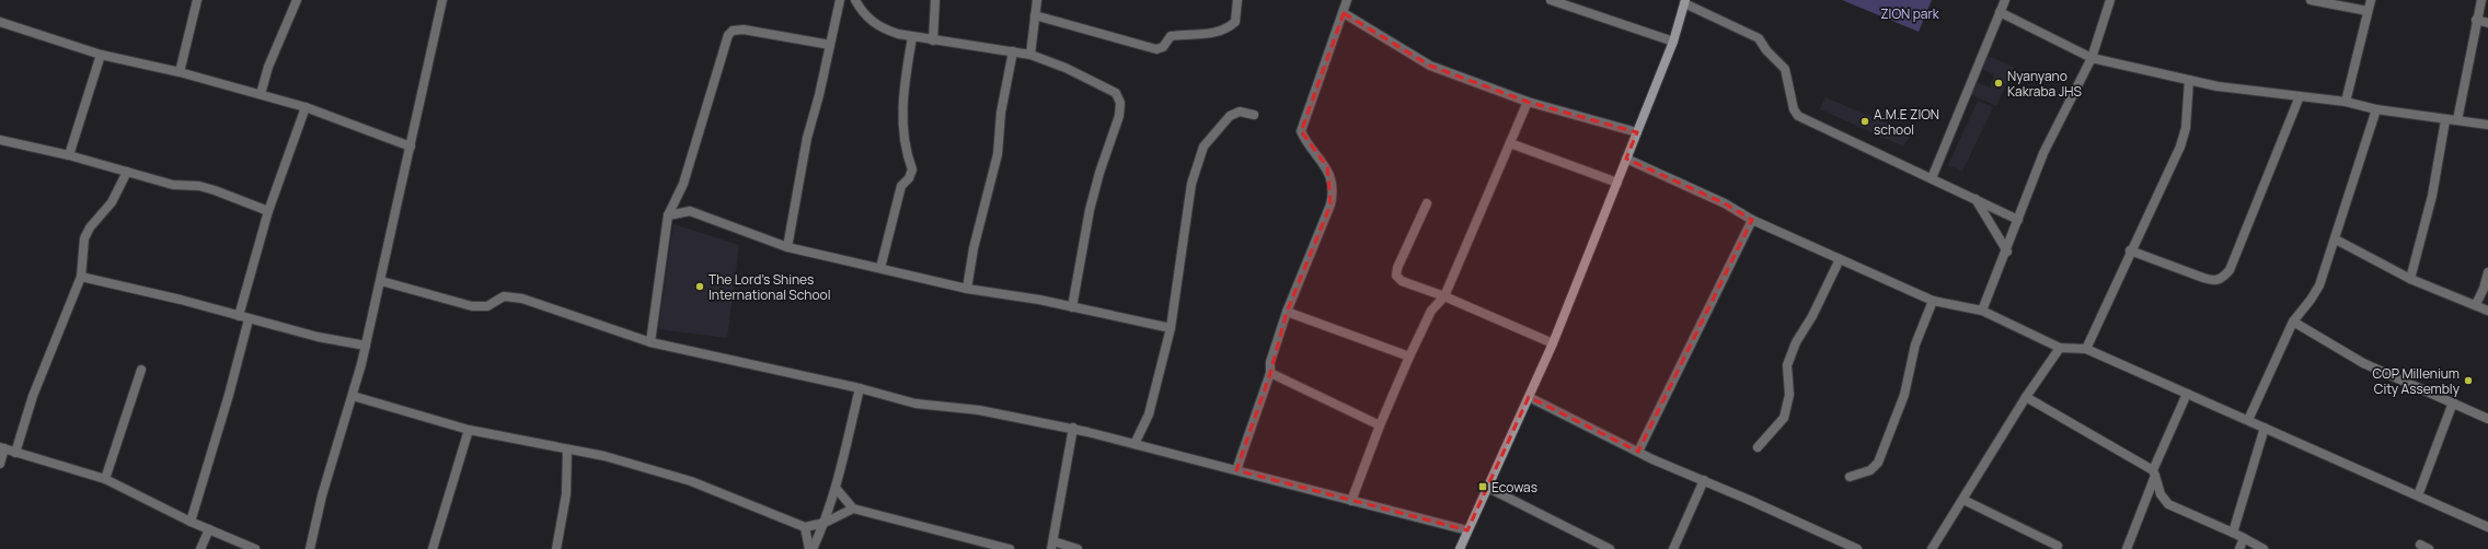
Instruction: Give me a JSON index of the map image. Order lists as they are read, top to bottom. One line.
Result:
{"parks":["ZION park"],"places":{"other":["Nyanyano Kakraba JHS","A.M.E ZION school","The Lord’s Shines International School","COP Millenium City Assembly"],"transit":["Ecowas"]}}
